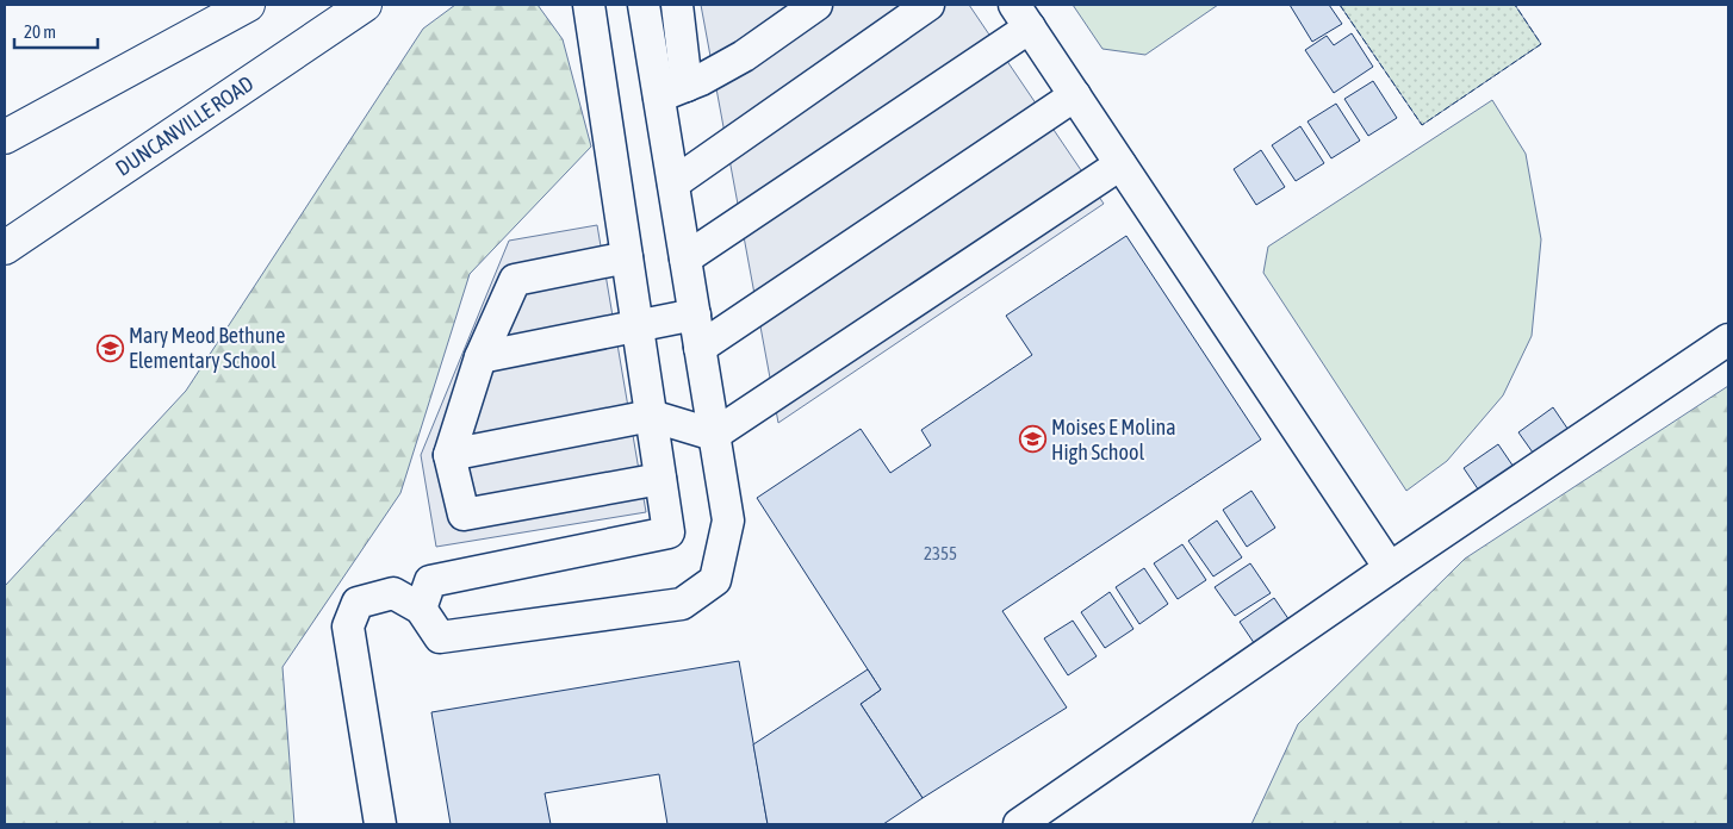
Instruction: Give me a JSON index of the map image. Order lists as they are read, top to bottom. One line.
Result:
{"streets":{"main road":["DUNCANVILLE ROAD"]},"places":{"school or university":["Mary Meod Bethune Elementary School","Moises E Molina High School"]},"house_numbers":["2355"],"scale_bar":"20 m"}
